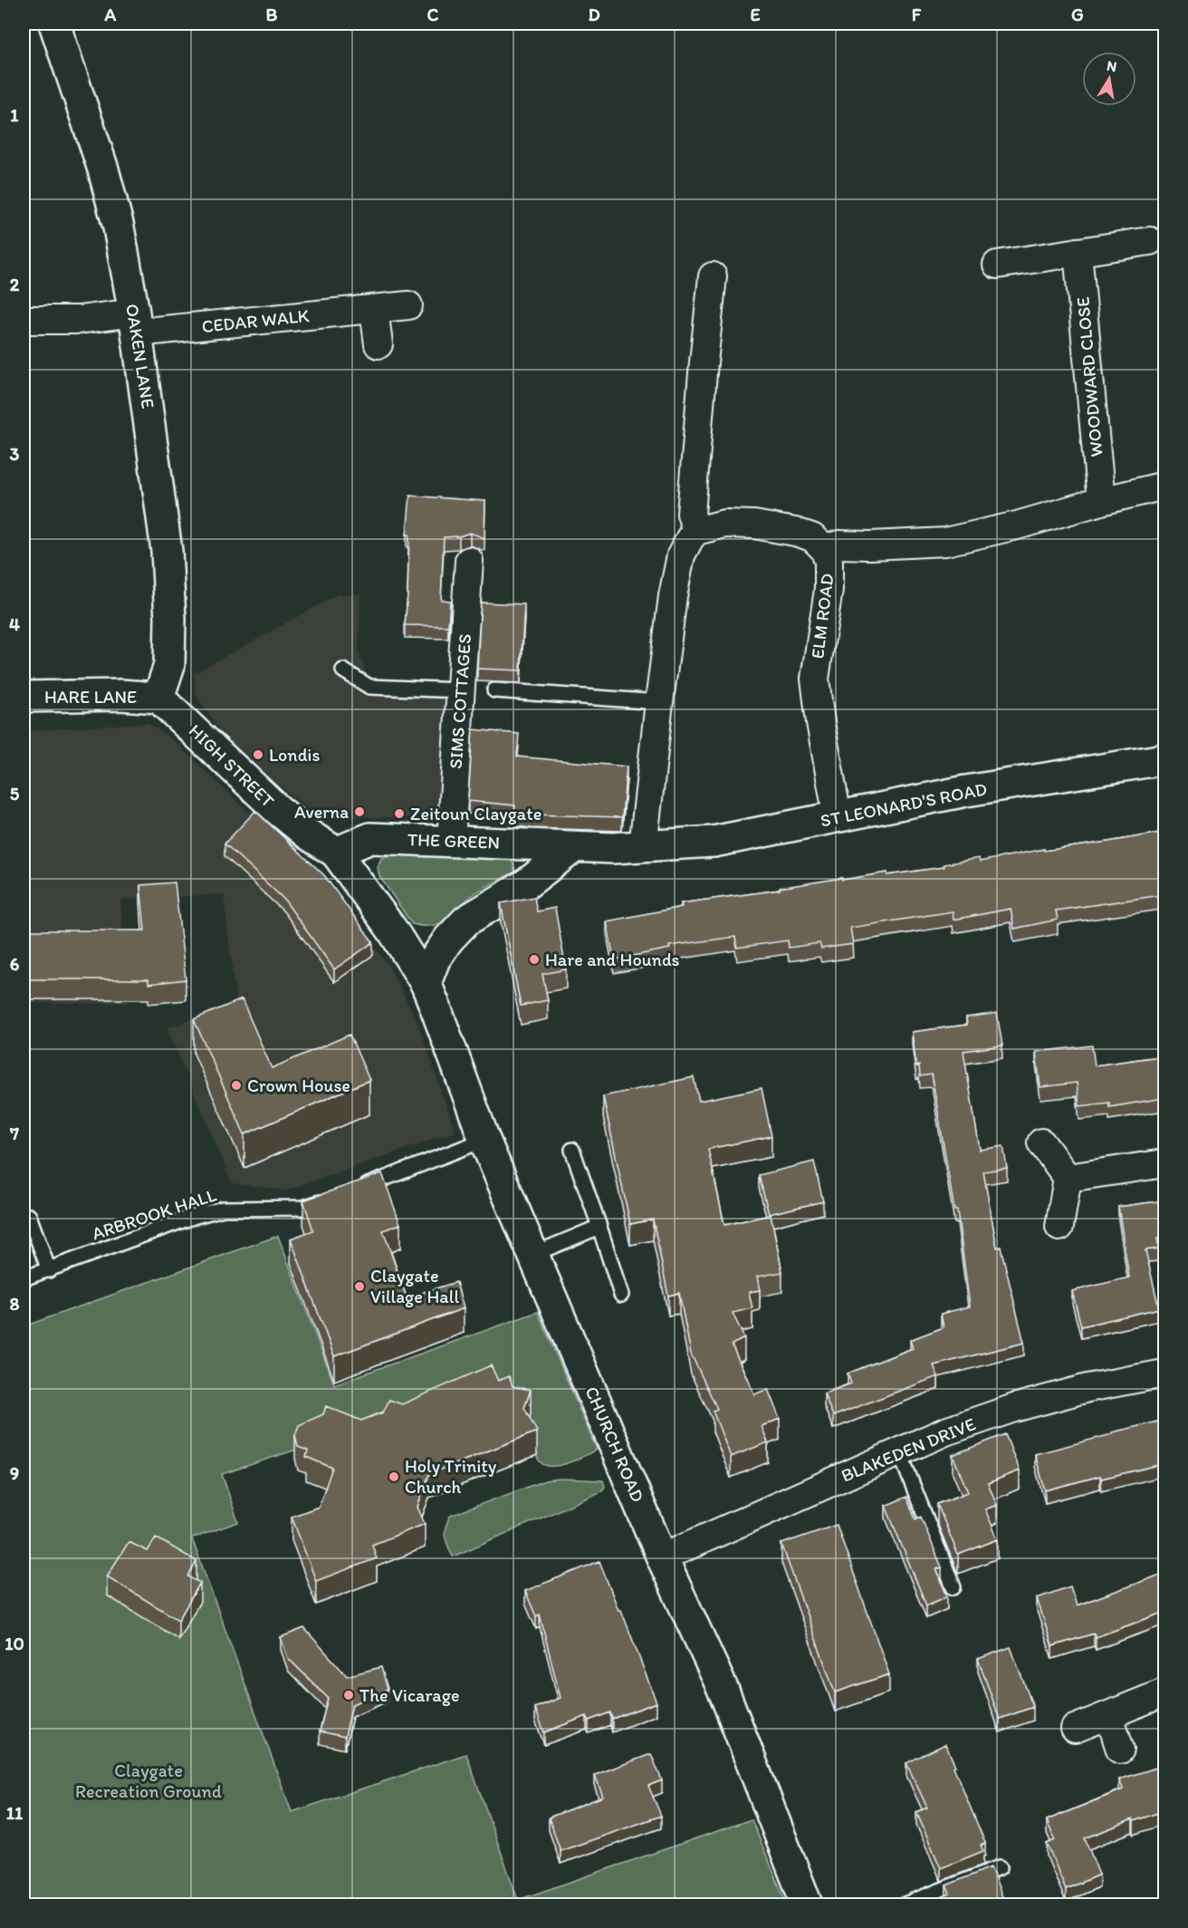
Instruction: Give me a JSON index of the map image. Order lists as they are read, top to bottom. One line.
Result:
{"streets":{"street":["CEDAR WALK","OAKEN LANE","WOODWARD CLOSE","ELM ROAD","HARE LANE","SIMS COTTAGES","HIGH STREET","ST LEONARD'S ROAD","THE GREEN","CHURCH ROAD","BLAKEDEN DRIVE"],"lane":["ARBROOK HALL"]},"crossings":[["CEDAR WALK","OAKEN LANE"],["OAKEN LANE","HARE LANE"],["OAKEN LANE","HIGH STREET"],["ELM ROAD","ST LEONARD'S ROAD"],["HARE LANE","HIGH STREET"],["SIMS COTTAGES","THE GREEN"],["HIGH STREET","THE GREEN"],["HIGH STREET","CHURCH ROAD"],["ST LEONARD'S ROAD","THE GREEN"],["CHURCH ROAD","BLAKEDEN DRIVE"]],"parks":["Claygate Recreation Ground"],"places":["Londis","Averna","Zeitoun Claygate","Hare and Hounds","Crown House","Claygate Village Hall","Holy Trinity Church","The Vicarage"],"north":"top","grid":{"columns":["A","B","C","D","E","F","G"],"rows":["1","2","3","4","5","6","7","8","9","10","11"]}}
